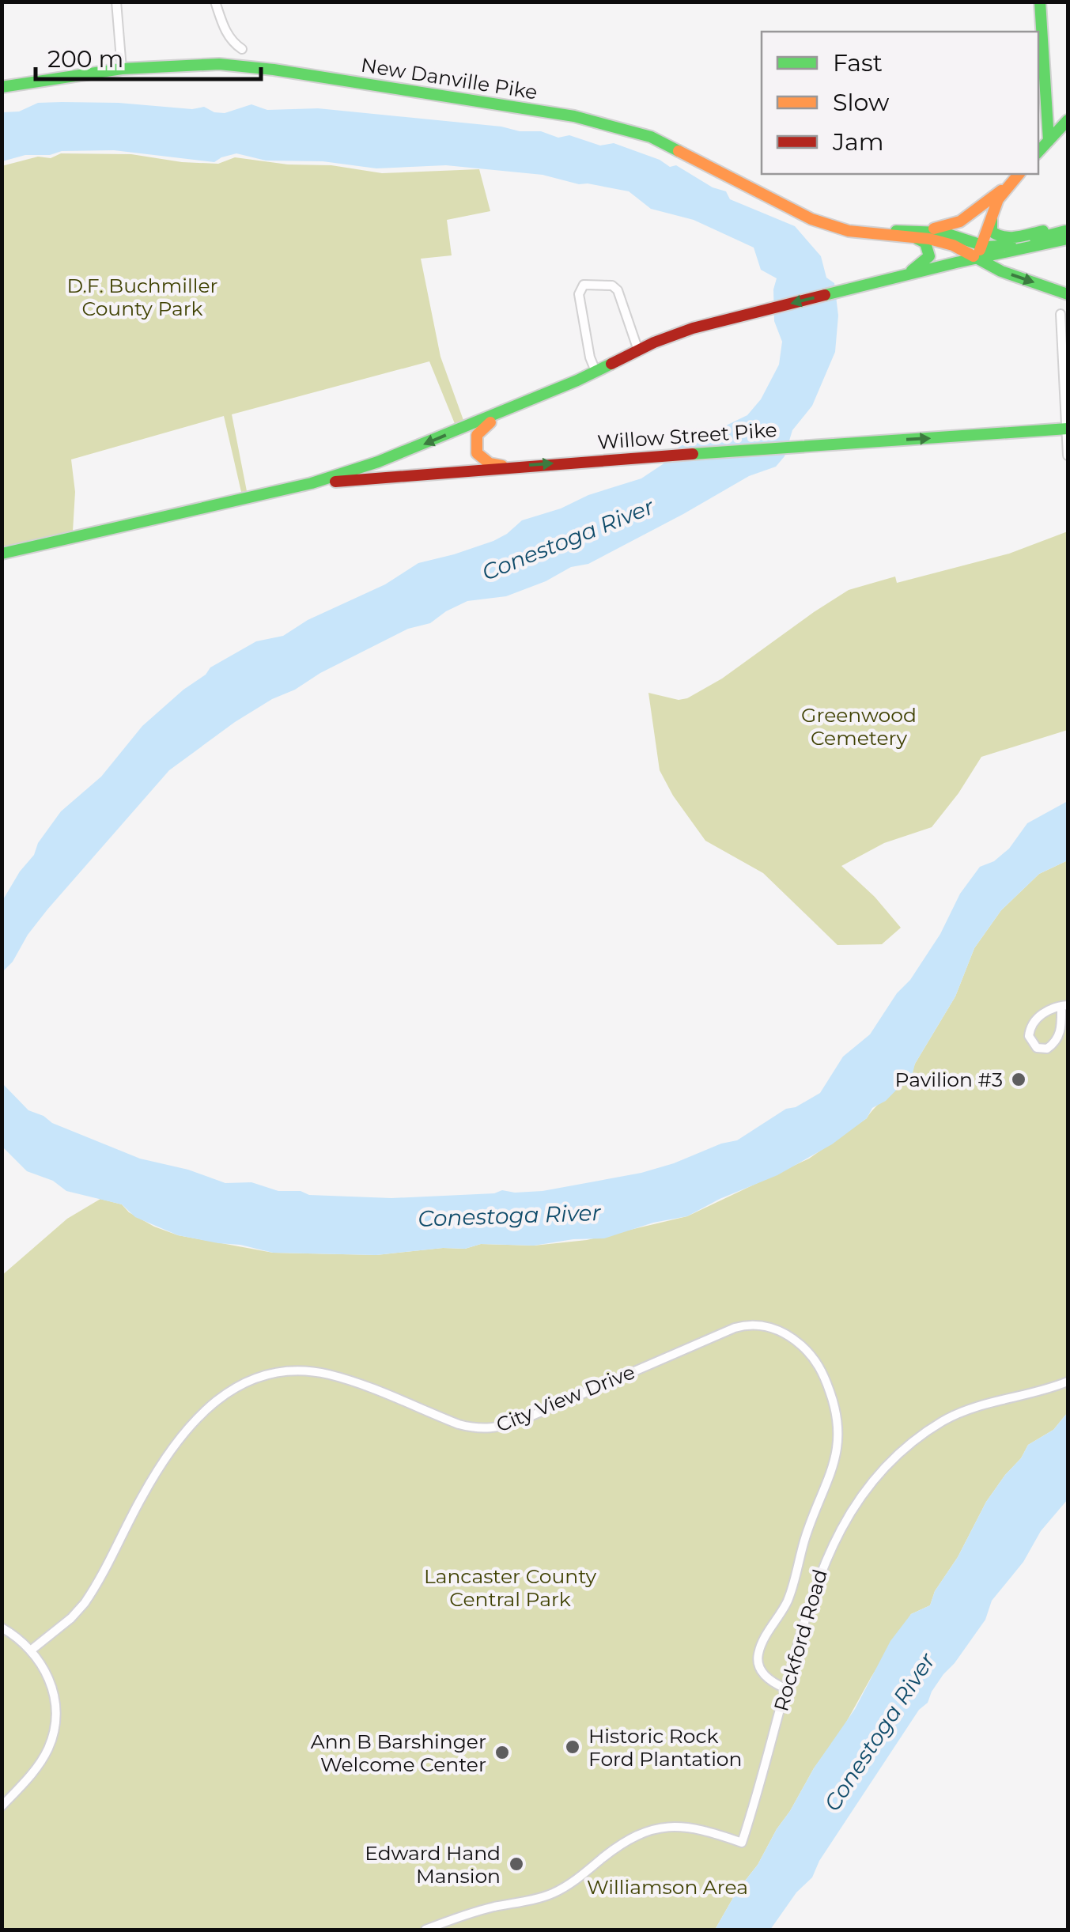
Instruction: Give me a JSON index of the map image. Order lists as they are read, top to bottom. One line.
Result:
{"streets":{"main road":["New Danville Pike","Willow Street Pike"],"street":["City View Drive","Rockford Road"]},"crossings":[["New Danville Pike","Willow Street Pike"],["City View Drive","Rockford Road"]],"water":["Conestoga River"],"parks":["D.F. Buchmiller County Park","Greenwood Cemetery","Lancaster County Central Park","Williamson Area"],"places":["Pavilion #3","Historic Rock Ford Plantation","Ann B Barshinger Welcome Center","Edward Hand Mansion"],"legend":["Fast","Slow","Jam"],"scale_bar":"200 m"}
